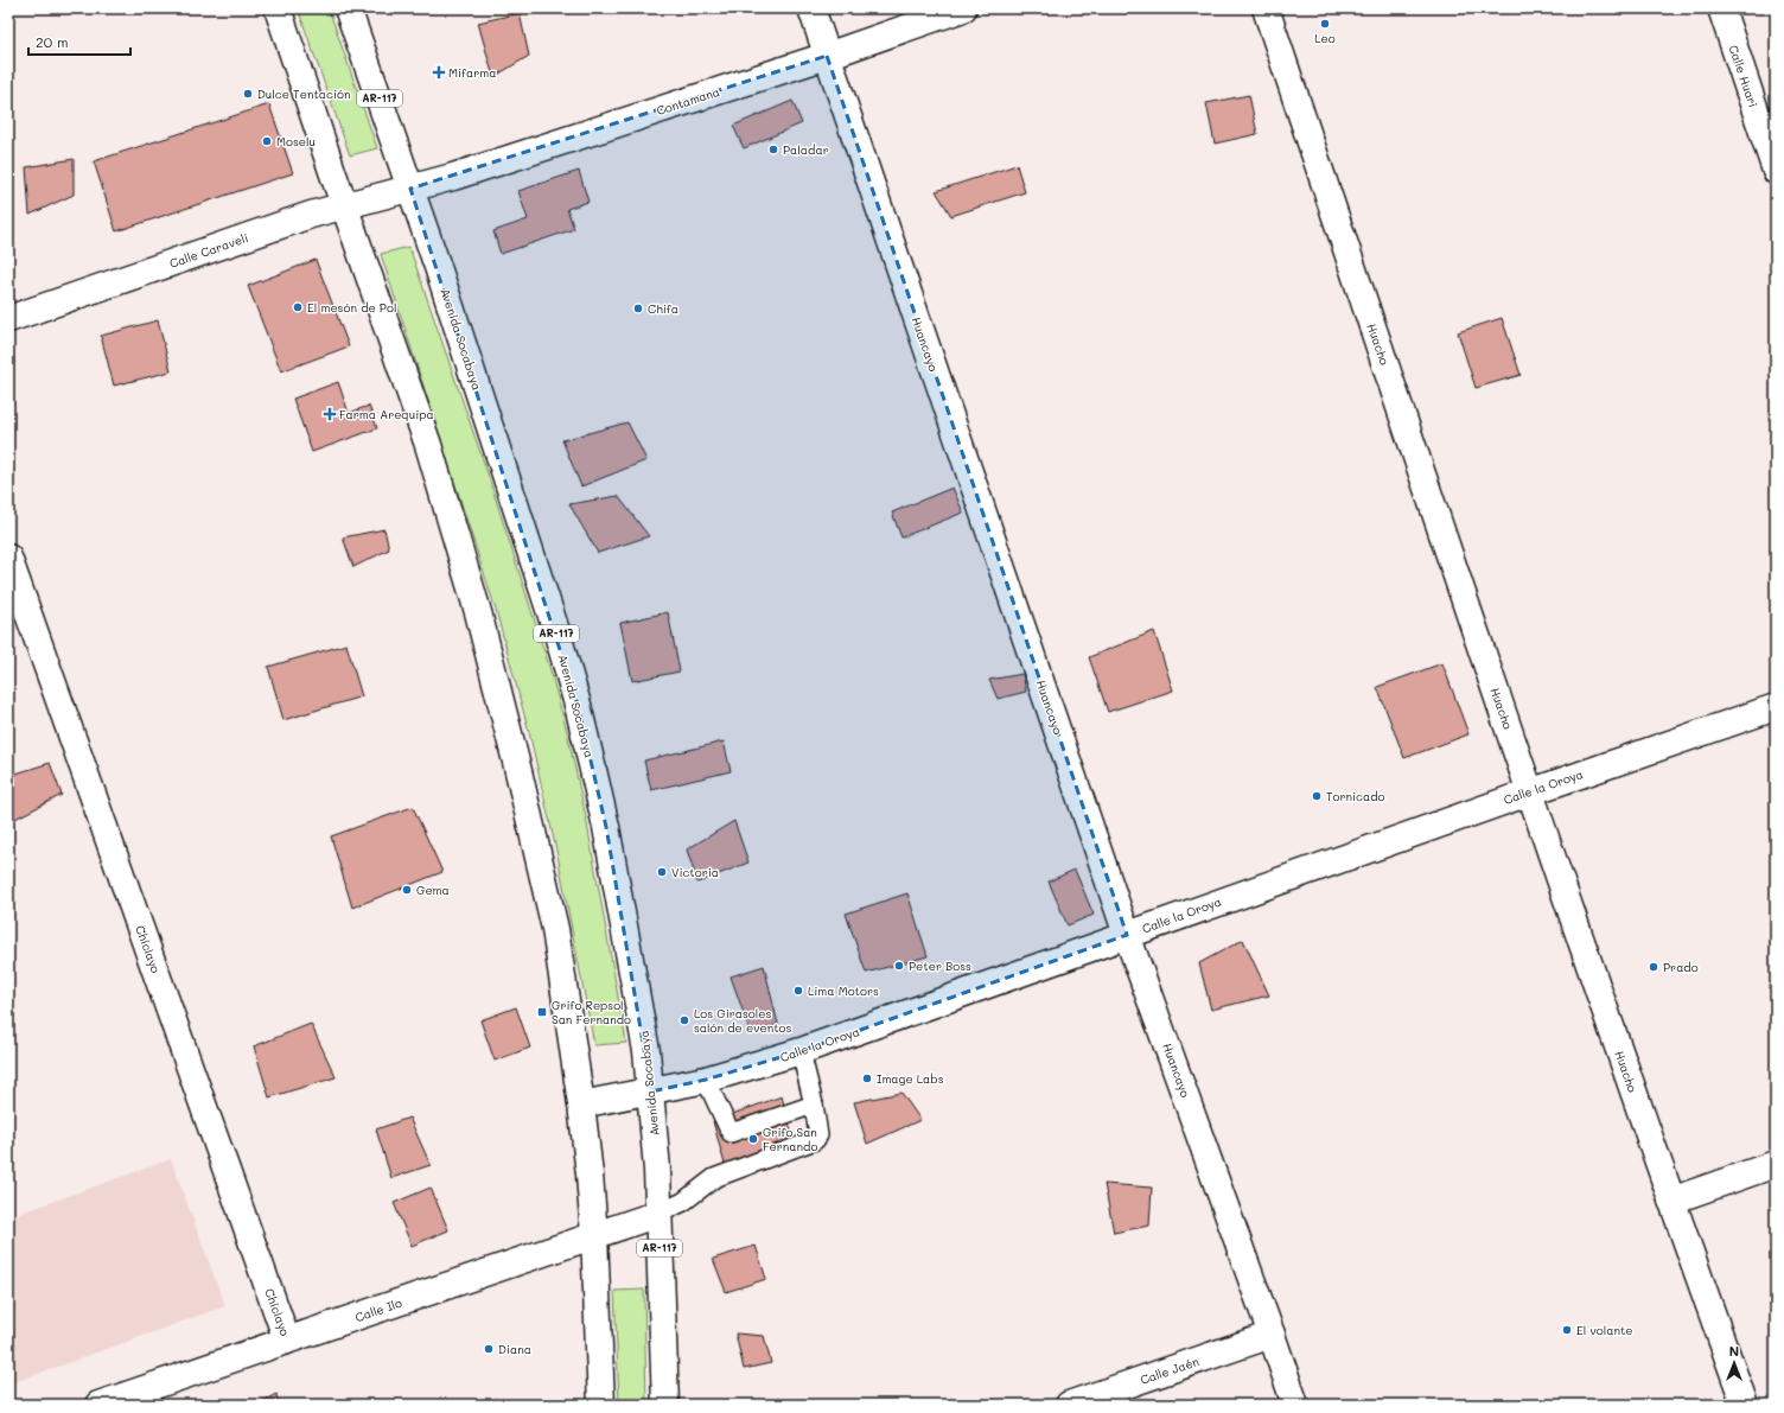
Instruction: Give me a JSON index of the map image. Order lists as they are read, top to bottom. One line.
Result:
{"streets":{"street":["Calle Huari","AR-117","Contamana","Calle Caravelí","Avenida Socabaya","Huancayo","Huacho","Calle la Oroya","Chiclayo","Calle Ilo","Calle Jaén"]},"crossings":[["Contamana","Calle Caravelí"],["Contamana","Avenida Socabaya"],["Contamana","Huancayo"],["Calle Caravelí","Avenida Socabaya"],["Avenida Socabaya","Calle la Oroya"],["Avenida Socabaya","Calle Ilo"],["Huancayo","Calle la Oroya"],["Huancayo","Calle Jaén"],["Huacho","Calle la Oroya"],["Chiclayo","Calle Ilo"]],"places":{"other":["Leo","Dulce Tentación","Moselu","Paladar","El mesón de Pol","Chifa","Tornicado","Victoria","Gema","Peter Boss","Prado","Lima Motors","Los Girasoles salón de eventos","Image Labs","Grifo San Fernando","El volante","Diana"],"health":["Mifarma","Farma Arequipa"],"transit":["Grifo Repsol San Fernando"]},"scale_bar":"20 m","north":"top"}
